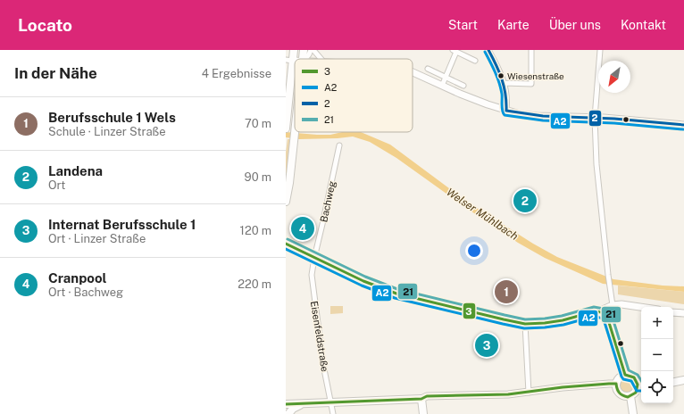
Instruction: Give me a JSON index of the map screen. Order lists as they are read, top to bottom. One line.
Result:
{"streets":{"street":["Bachweg","Eisenfeldstraße"]},"crossings":[["Bachweg","Eisenfeldstraße"]],"water":["Welser Mühlbach"],"places":["Wiesenstraße"],"lines":["transit line 2","transit line A2","transit line 21","transit line 3"],"legend":["3","A2","2","21"],"north":"bottom left","page":{"header":"Locato","nav":["Start","Karte","Über uns","Kontakt"],"heading":["In der Nähe","4 Ergebnisse"],"list":[{"mark":"1","name":"Berufsschule 1 Wels","note":"Schule · Linzer Straße","value":"70 m"},{"mark":"2","name":"Landena","note":"Ort","value":"90 m"},{"mark":"3","name":"Internat Berufsschule 1","note":"Ort · Linzer Straße","value":"120 m"},{"mark":"4","name":"Cranpool","note":"Ort · Bachweg","value":"220 m"}],"pins":["2","4","1","3"],"map_buttons":["+","−"]}}
